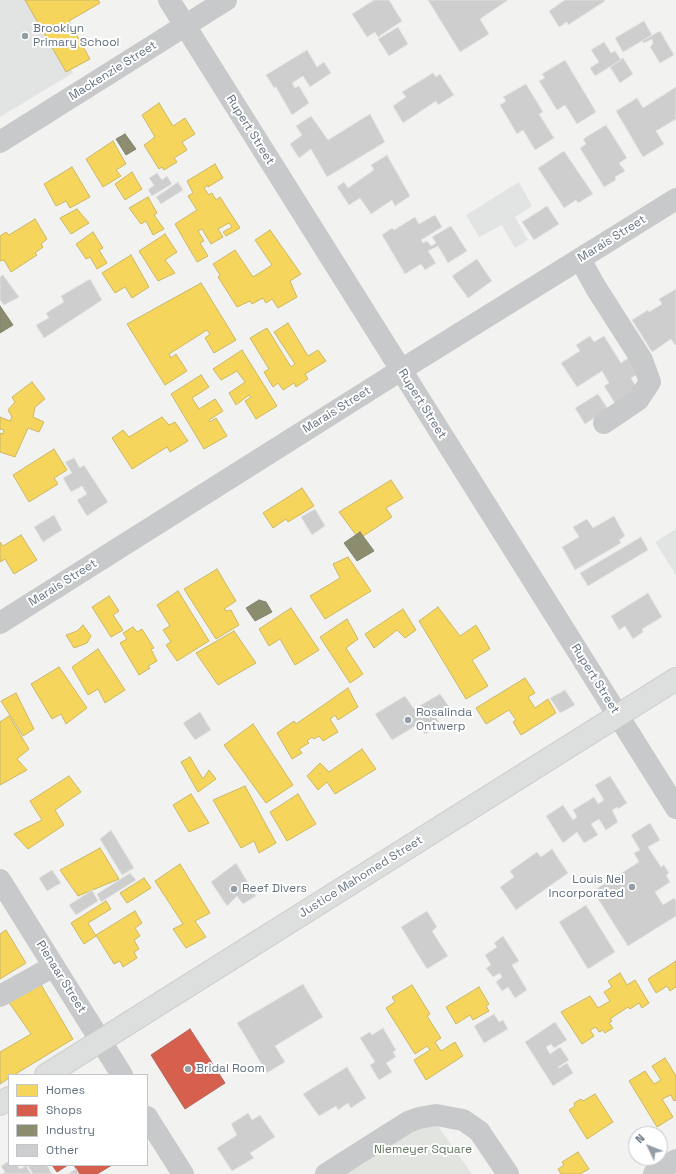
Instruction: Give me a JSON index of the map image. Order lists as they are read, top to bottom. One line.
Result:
{"streets":{"main road":["Justice Mahomed Street"],"street":["Mackenzie Street","Rupert Street","Marais Street","Pienaar Street"]},"crossings":[["Mackenzie Street","Rupert Street"],["Rupert Street","Marais Street"],["Rupert Street","Justice Mahomed Street"],["Justice Mahomed Street","Pienaar Street"]],"parks":["Niemeyer Square"],"places":["Brooklyn Primary School","Rosalinda Ontwerp","Louis Nel Incorporated","Reef Divers","Bridal Room"],"legend":["Homes","Shops","Industry","Other"],"north":"top left"}
